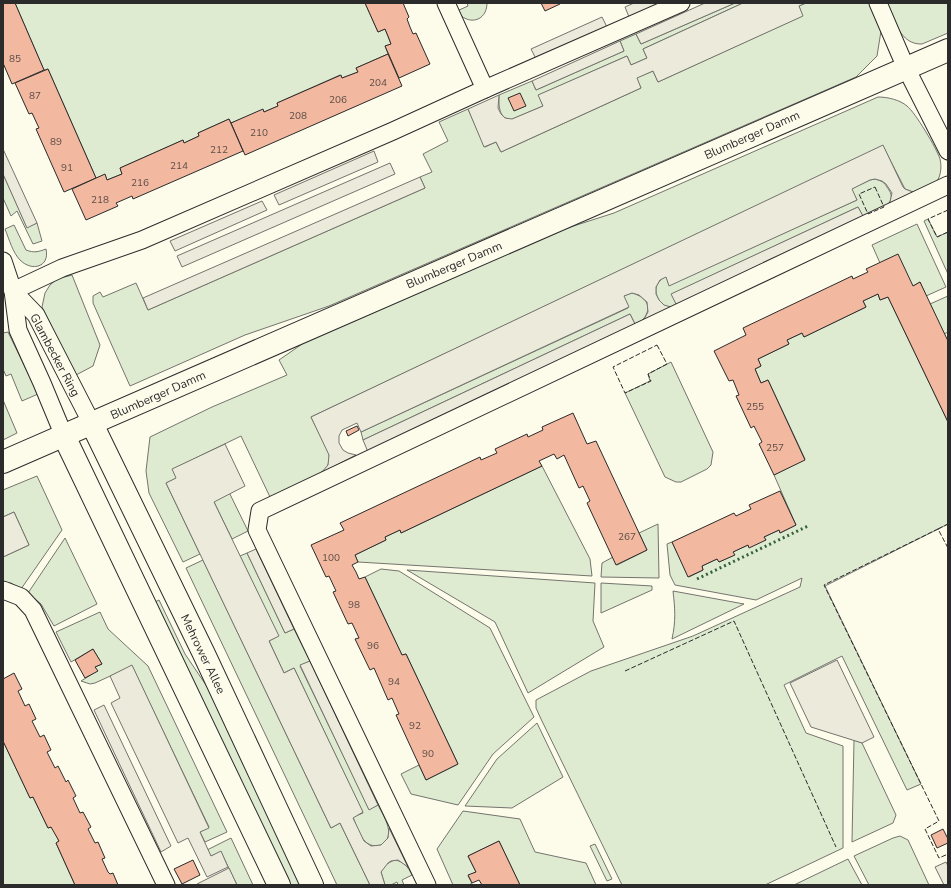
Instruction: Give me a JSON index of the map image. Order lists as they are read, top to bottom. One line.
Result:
{"streets":{"main road":["Blumberger Damm","Mehrower Allee"],"street":["Glambecker Ring"]},"crossings":[["Blumberger Damm","Glambecker Ring"],["Blumberger Damm","Mehrower Allee"],["Glambecker Ring","Mehrower Allee"]],"house_numbers":["85","204","87","206","208","210","89","212","214","91","216","218","255","257","267","100","98","96","94","92","90"]}
